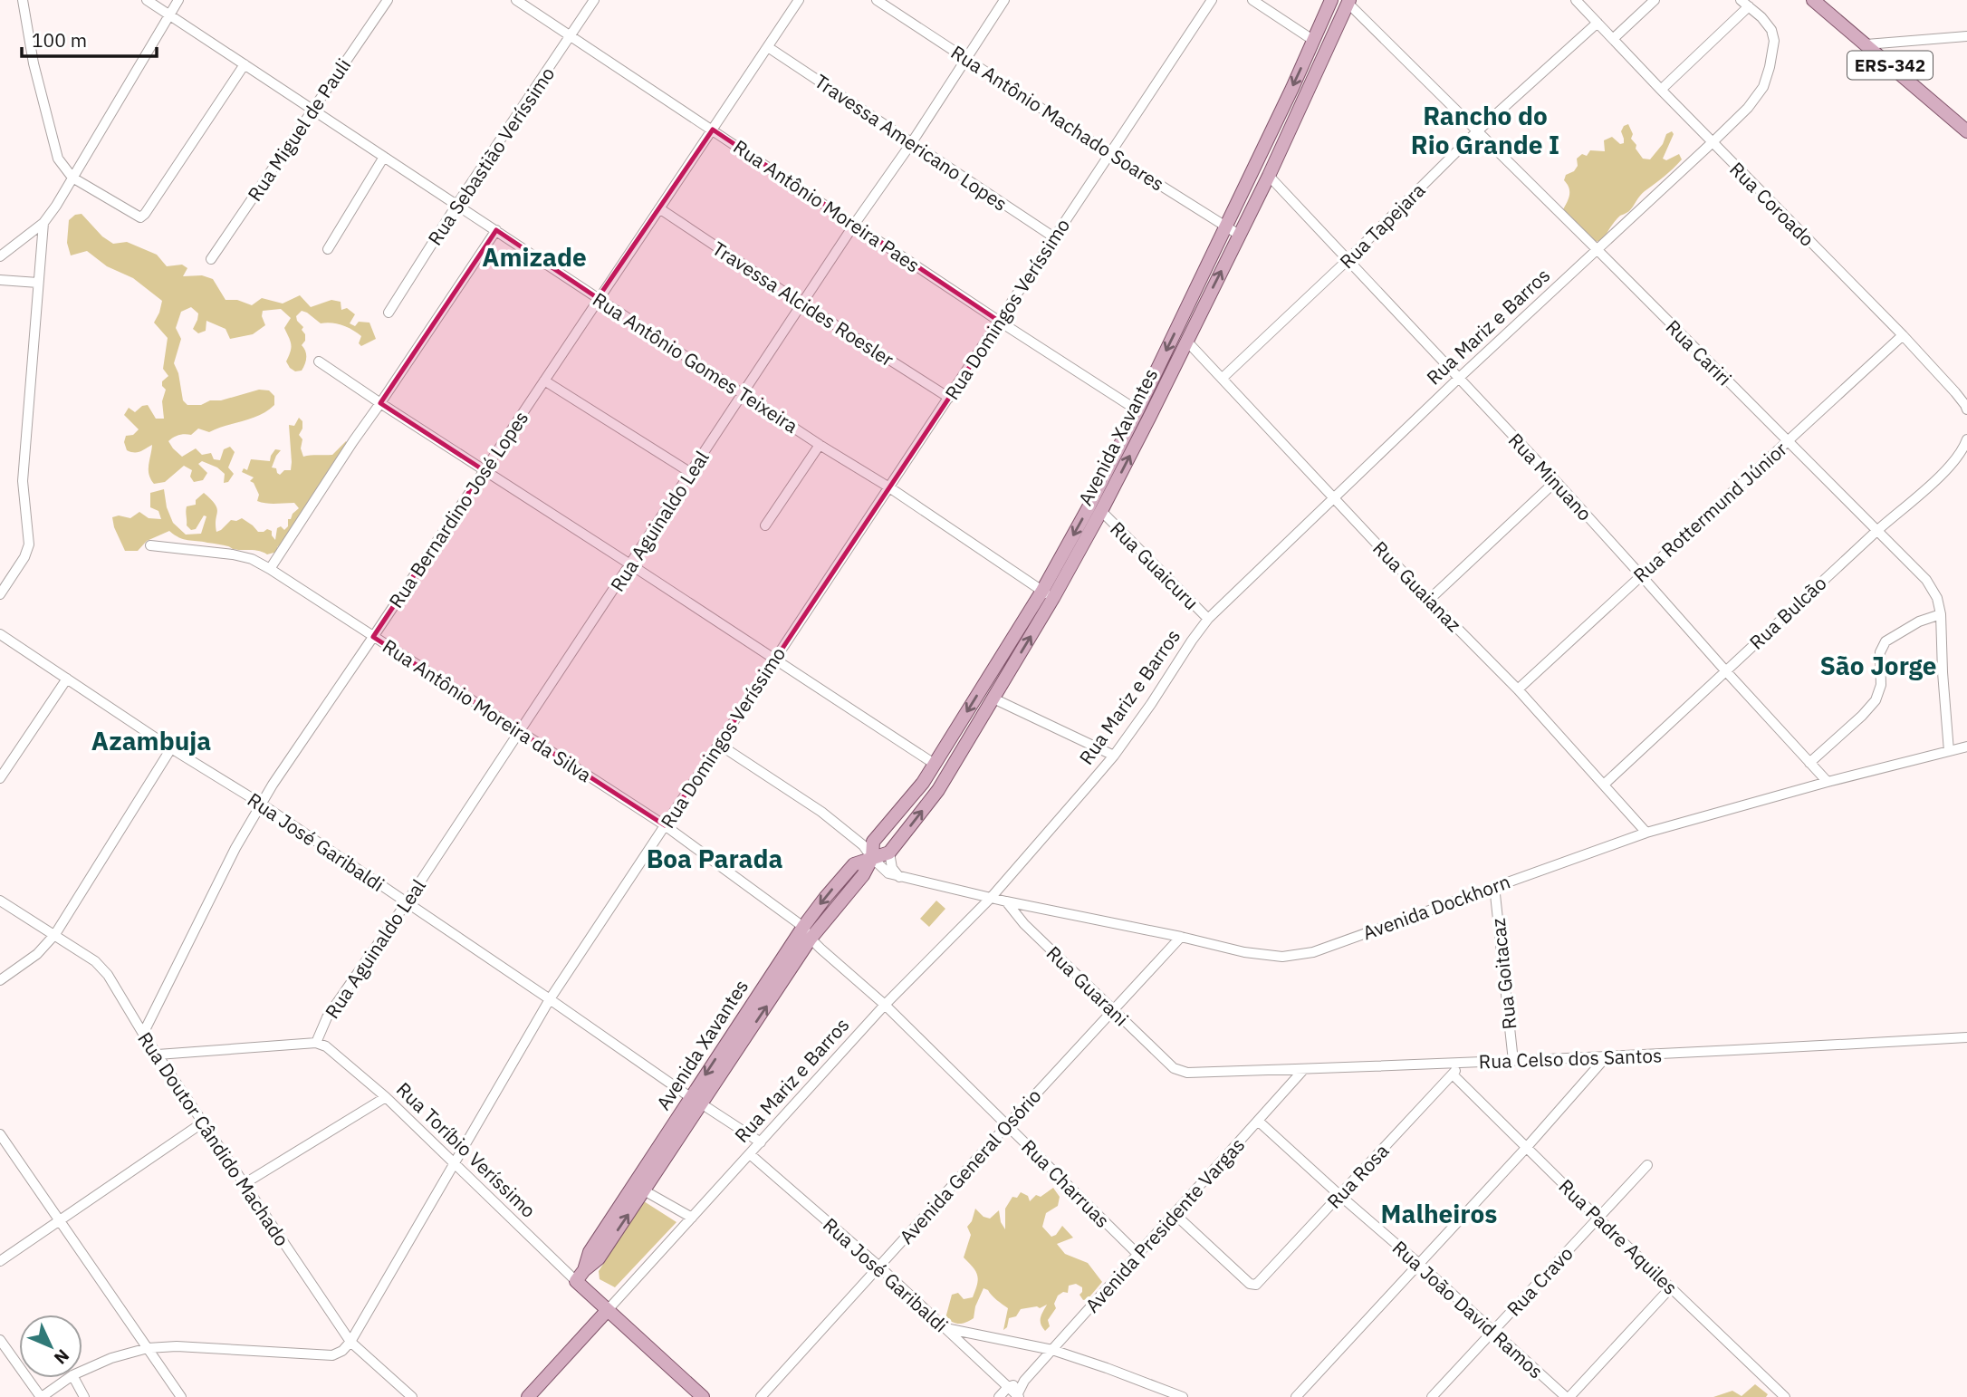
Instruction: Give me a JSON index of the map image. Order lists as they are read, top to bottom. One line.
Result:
{"streets":{"main road":["ERS-342","Rua Mariz e Barros","Avenida Xavantes","Rua Toríbio Veríssimo"],"street":["Rua Antônio Machado Soares","Rua Miguel de Pauli","Travessa Americano Lopes","Rua Sebastião Veríssimo","Rua Coroado","Rua Antônio Moreira Paes","Rua Tapejara","Travessa Alcides Roesler","Rua Domingos Veríssimo","Rua Cariri","Rua Antônio Gomes Teixeira","Rua Minuano","Rua Bernardino José Lopes","Rua Rottermund Júnior","Rua Aguinaldo Leal","Rua Guaicuru","Rua Guaianaz","Rua Bulcão","Rua Antônio Moreira da Silva","Rua José Garibaldi","Avenida Dockhorn","Rua Goitacaz","Rua Guarani","Rua Celso dos Santos","Rua Doutor Cândido Machado","Avenida General Osório","Rua Rosa","Rua Charruas","Avenida Presidente Vargas","Rua Padre Aquiles","Rua Cravo","Rua João David Ramos"]},"crossings":[["Rua Antônio Machado Soares","Rua Domingos Veríssimo"],["Rua Antônio Machado Soares","Avenida Xavantes"],["Rua Antônio Machado Soares","Rua Aguinaldo Leal"],["Rua Miguel de Pauli","Rua Antônio Gomes Teixeira"],["Travessa Americano Lopes","Rua Domingos Veríssimo"],["Travessa Americano Lopes","Rua Bernardino José Lopes"],["Travessa Americano Lopes","Rua Aguinaldo Leal"],["Rua Sebastião Veríssimo","Rua Antônio Moreira Paes"],["Rua Sebastião Veríssimo","Rua Antônio Gomes Teixeira"],["Rua Coroado","Rua Tapejara"],["Rua Coroado","Rua Mariz e Barros"],["Rua Coroado","Rua Rottermund Júnior"],["Rua Antônio Moreira Paes","Rua Domingos Veríssimo"],["Rua Antônio Moreira Paes","Avenida Xavantes"],["Rua Antônio Moreira Paes","Rua Bernardino José Lopes"],["Rua Antônio Moreira Paes","Rua Aguinaldo Leal"],["Rua Tapejara","Rua Cariri"],["Rua Tapejara","Rua Minuano"],["Rua Tapejara","Rua Guaianaz"],["Travessa Alcides Roesler","Rua Domingos Veríssimo"],["Travessa Alcides Roesler","Rua Bernardino José Lopes"],["Travessa Alcides Roesler","Rua Aguinaldo Leal"],["Rua Domingos Veríssimo","Rua Antônio Gomes Teixeira"],["Rua Domingos Veríssimo","Rua Antônio Moreira da Silva"],["Rua Domingos Veríssimo","Rua José Garibaldi"],["Rua Domingos Veríssimo","Avenida Dockhorn"],["Rua Domingos Veríssimo","Rua Doutor Cândido Machado"],["Rua Domingos Veríssimo","Rua Toríbio Veríssimo"],["Rua Mariz e Barros","Rua Cariri"],["Rua Mariz e Barros","Rua Minuano"],["Rua Mariz e Barros","Rua Guaicuru"],["Rua Mariz e Barros","Rua Guaianaz"],["Rua Mariz e Barros","Rua José Garibaldi"],["Rua Mariz e Barros","Avenida Dockhorn"],["Rua Mariz e Barros","Rua Toríbio Veríssimo"],["Rua Mariz e Barros","Rua Charruas"],["Rua Cariri","Avenida Xavantes"],["Rua Cariri","Rua Rottermund Júnior"],["Rua Cariri","Rua Bulcão"],["Rua Cariri","Avenida Dockhorn"],["Rua Antônio Gomes Teixeira","Avenida Xavantes"],["Rua Antônio Gomes Teixeira","Rua Bernardino José Lopes"],["Rua Antônio Gomes Teixeira","Rua Aguinaldo Leal"],["Avenida Xavantes","Rua Minuano"],["Avenida Xavantes","Rua Guaicuru"],["Avenida Xavantes","Rua Guaianaz"],["Avenida Xavantes","Rua Antônio Moreira da Silva"],["Avenida Xavantes","Rua José Garibaldi"],["Avenida Xavantes","Avenida Dockhorn"],["Avenida Xavantes","Rua Toríbio Veríssimo"],["Avenida Xavantes","Rua Charruas"],["Rua Minuano","Rua Rottermund Júnior"],["Rua Minuano","Rua Bulcão"],["Rua Minuano","Avenida Dockhorn"],["Rua Bernardino José Lopes","Rua Antônio Moreira da Silva"],["Rua Bernardino José Lopes","Rua José Garibaldi"],["Rua Bernardino José Lopes","Rua Doutor Cândido Machado"],["Rua Rottermund Júnior","Rua Guaianaz"],["Rua Aguinaldo Leal","Rua Antônio Moreira da Silva"],["Rua Aguinaldo Leal","Rua José Garibaldi"],["Rua Aguinaldo Leal","Rua Toríbio Veríssimo"],["Rua Guaianaz","Rua Bulcão"],["Rua Guaianaz","Avenida Dockhorn"],["Rua Antônio Moreira da Silva","Rua Charruas"],["Rua José Garibaldi","Avenida General Osório"],["Rua José Garibaldi","Avenida Presidente Vargas"],["Avenida Dockhorn","Rua Goitacaz"],["Avenida Dockhorn","Rua Guarani"],["Avenida Dockhorn","Avenida General Osório"],["Rua Goitacaz","Rua Celso dos Santos"],["Rua Guarani","Rua Celso dos Santos"],["Rua Guarani","Avenida General Osório"],["Rua Celso dos Santos","Rua Rosa"],["Rua Celso dos Santos","Avenida Presidente Vargas"],["Avenida General Osório","Rua Charruas"],["Rua Rosa","Avenida Presidente Vargas"],["Rua Rosa","Rua Padre Aquiles"],["Rua Rosa","Rua João David Ramos"],["Rua Charruas","Avenida Presidente Vargas"],["Avenida Presidente Vargas","Rua João David Ramos"],["Rua Padre Aquiles","Rua Cravo"],["Rua Cravo","Rua João David Ramos"]],"districts":["Rancho do Rio Grande I","Amizade","São Jorge","Azambuja","Boa Parada","Malheiros"],"scale_bar":"100 m","north":"bottom right"}
